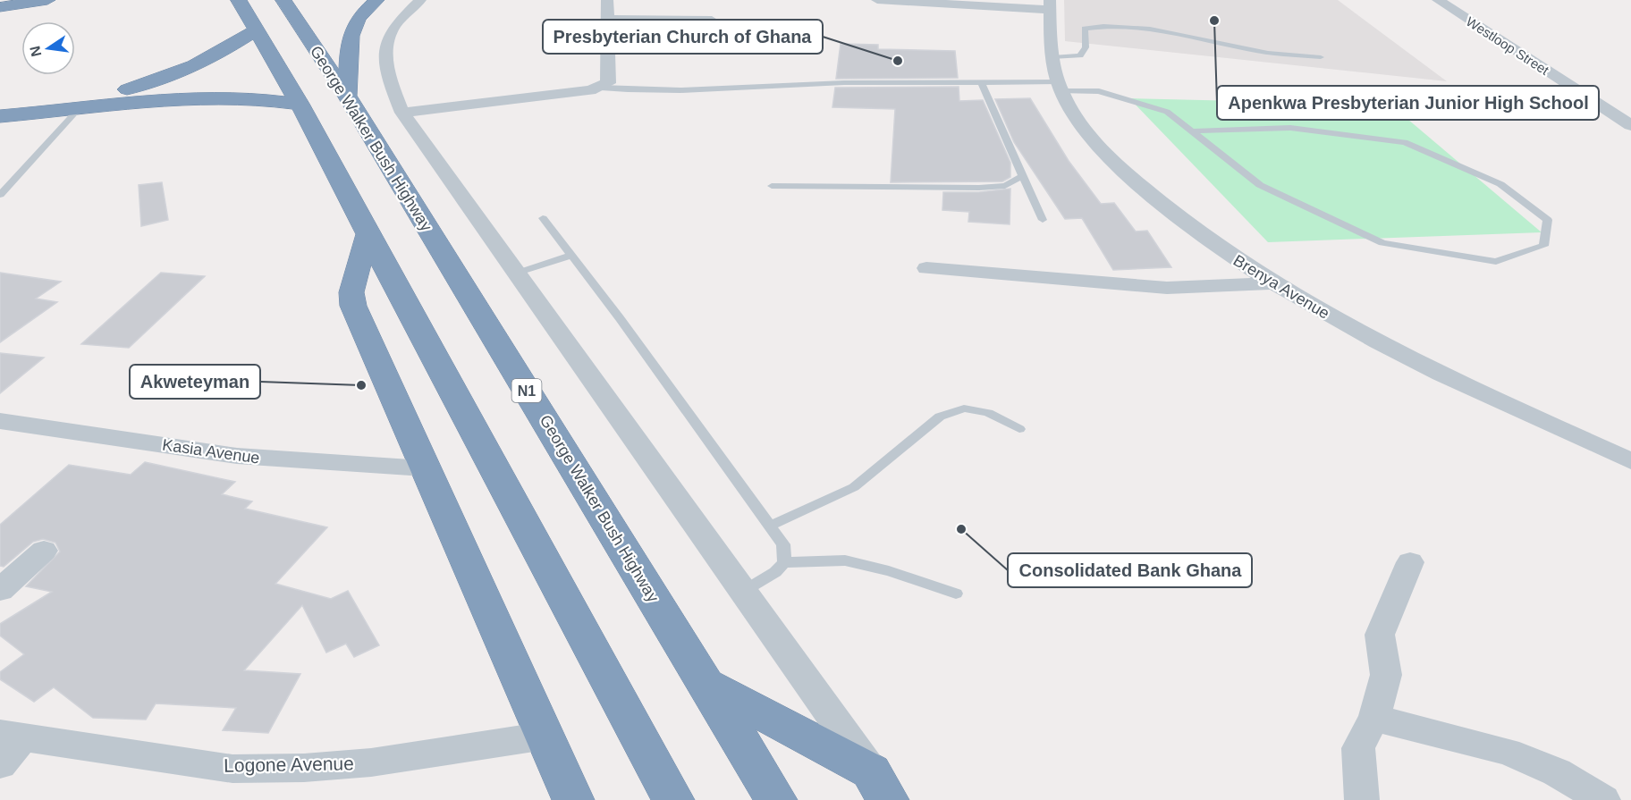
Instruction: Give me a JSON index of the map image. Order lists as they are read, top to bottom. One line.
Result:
{"streets":{"highway":["George Walker Bush Highway","N1"],"street":["Westloop Street","Brenya Avenue","Kasia Avenue","Logone Avenue"]},"places":["Apenkwa Presbyterian Junior High School","Presbyterian Church of Ghana","Akweteyman","Consolidated Bank Ghana"],"north":"left"}
